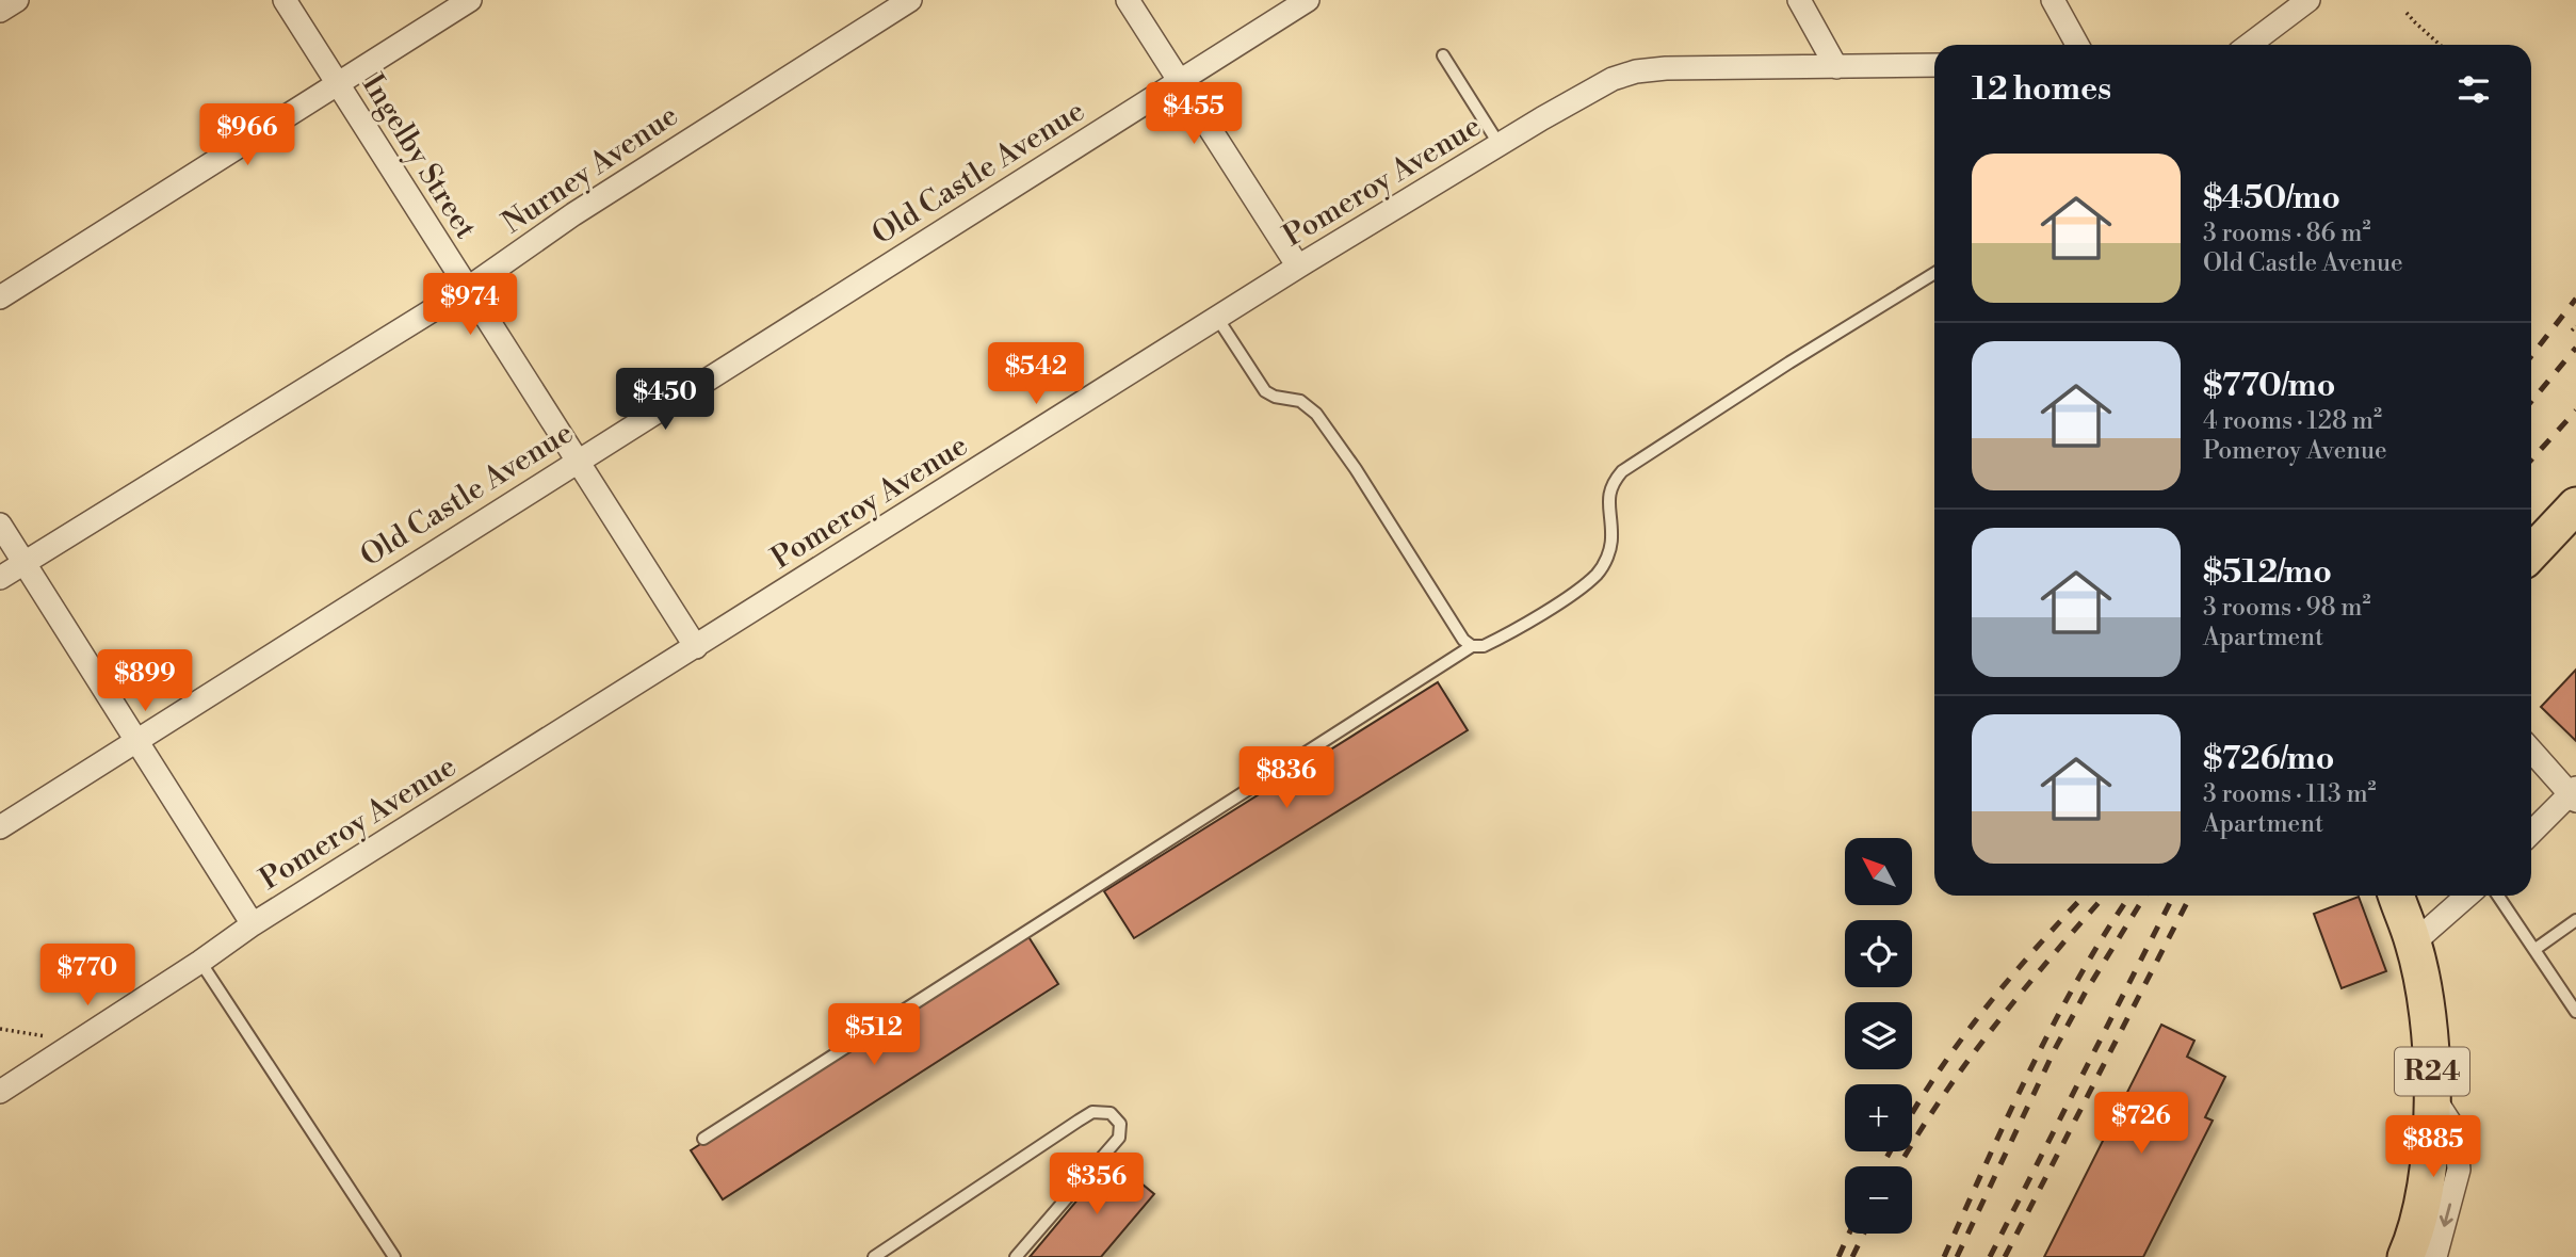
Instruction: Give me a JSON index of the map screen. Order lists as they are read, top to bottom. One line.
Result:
{"streets":{"main road":["R24"],"street":["Ingelby Street","Nurney Avenue","Old Castle Avenue","Pomeroy Avenue"]},"crossings":[["Ingelby Street","Nurney Avenue"],["Ingelby Street","Old Castle Avenue"],["Ingelby Street","Pomeroy Avenue"]],"north":"top left","page":{"heading":"12 homes","price":["$455","$966","$974","$542","$450","$899","$836","$770","$512","$726","$885","$356"],"list":[{"name":"$450/mo","note":"3 rooms · 86 m² · Old Castle Avenue"},{"name":"$770/mo","note":"4 rooms · 128 m² · Pomeroy Avenue"},{"name":"$512/mo","note":"3 rooms · 98 m² · Apartment"},{"name":"$726/mo","note":"3 rooms · 113 m² · Apartment"}],"map_buttons":["+","−"]}}
